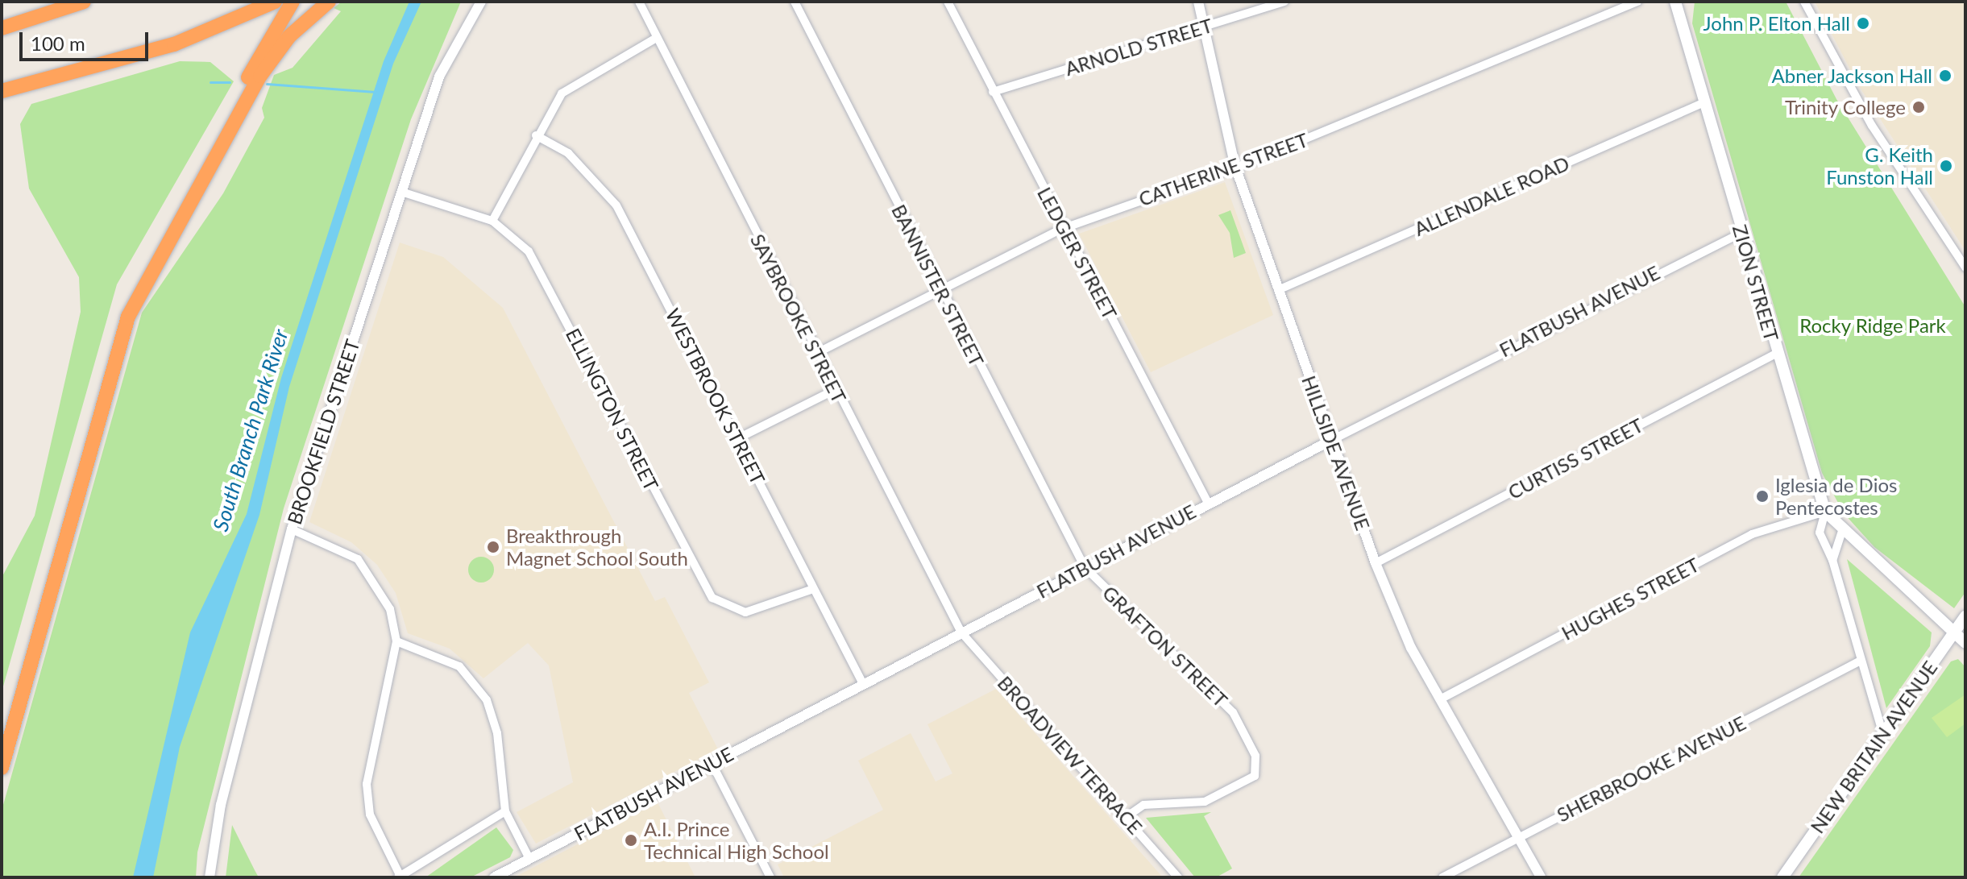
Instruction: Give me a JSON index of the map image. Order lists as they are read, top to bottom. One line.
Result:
{"streets":{"main road":["ZION STREET","NEW BRITAIN AVENUE"],"street":["ARNOLD STREET","CATHERINE STREET","ALLENDALE ROAD","LEDGER STREET","BANNISTER STREET","FLATBUSH AVENUE","SAYBROOKE STREET","WESTBROOK STREET","ELLINGTON STREET","BROOKFIELD STREET","HILLSIDE AVENUE","CURTISS STREET","HUGHES STREET","GRAFTON STREET","BROADVIEW TERRACE","SHERBROOKE AVENUE"]},"crossings":[["ARNOLD STREET","LEDGER STREET"],["ARNOLD STREET","HILLSIDE AVENUE"],["CATHERINE STREET","LEDGER STREET"],["CATHERINE STREET","BANNISTER STREET"],["CATHERINE STREET","SAYBROOKE STREET"],["CATHERINE STREET","HILLSIDE AVENUE"],["ALLENDALE ROAD","ZION STREET"],["ALLENDALE ROAD","HILLSIDE AVENUE"],["LEDGER STREET","FLATBUSH AVENUE"],["ZION STREET","FLATBUSH AVENUE"],["ZION STREET","CURTISS STREET"],["ZION STREET","HUGHES STREET"],["ZION STREET","NEW BRITAIN AVENUE"],["ZION STREET","SHERBROOKE AVENUE"],["BANNISTER STREET","FLATBUSH AVENUE"],["BANNISTER STREET","GRAFTON STREET"],["FLATBUSH AVENUE","SAYBROOKE STREET"],["FLATBUSH AVENUE","WESTBROOK STREET"],["FLATBUSH AVENUE","HILLSIDE AVENUE"],["FLATBUSH AVENUE","GRAFTON STREET"],["FLATBUSH AVENUE","BROADVIEW TERRACE"],["SAYBROOKE STREET","BROADVIEW TERRACE"],["WESTBROOK STREET","ELLINGTON STREET"],["ELLINGTON STREET","BROOKFIELD STREET"],["HILLSIDE AVENUE","CURTISS STREET"],["HILLSIDE AVENUE","HUGHES STREET"],["HILLSIDE AVENUE","SHERBROOKE AVENUE"],["GRAFTON STREET","BROADVIEW TERRACE"]],"water":["South Branch Park River"],"parks":["Rocky Ridge Park"],"places":["John P. Elton Hall","Abner Jackson Hall","Trinity College","G. Keith Funston Hall","Iglesia de Dios Pentecostes","Breakthrough Magnet School South","A.I. Prince Technical High School"],"scale_bar":"100 m"}
